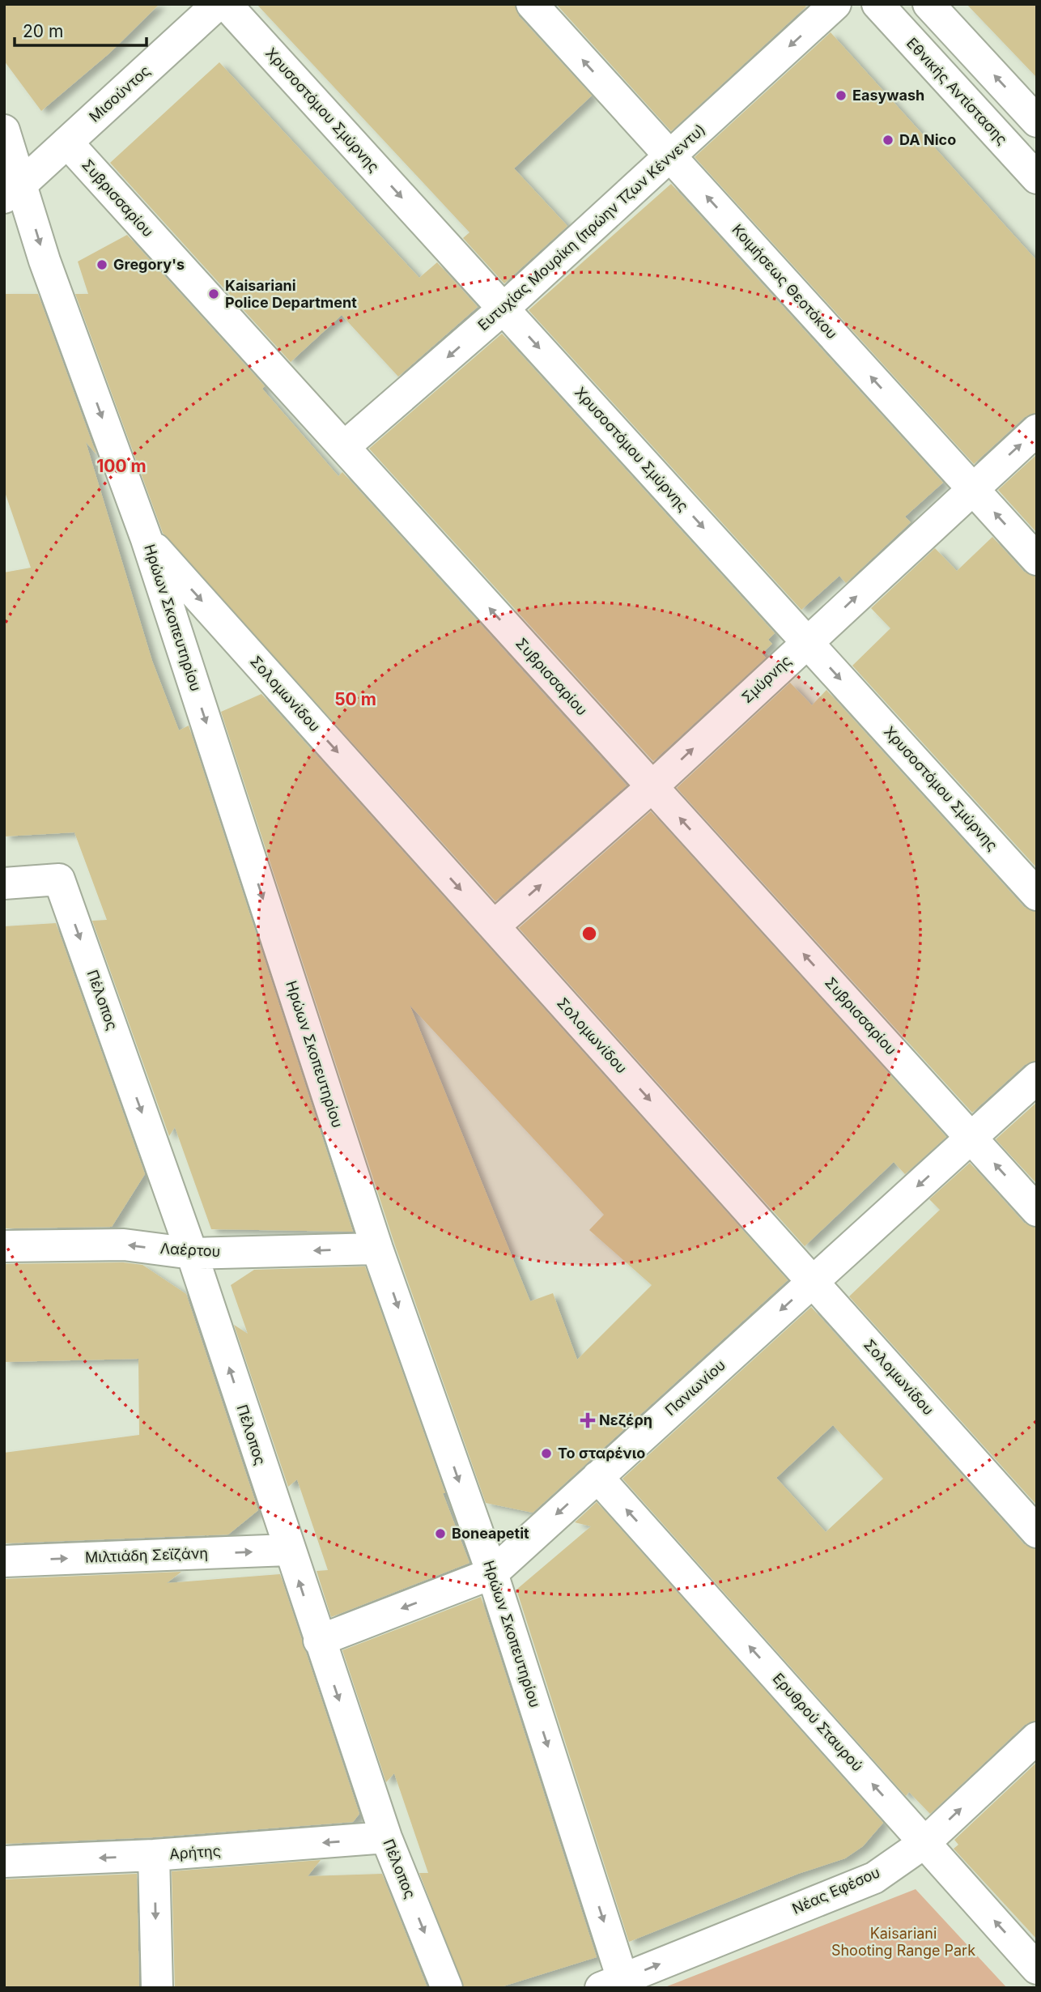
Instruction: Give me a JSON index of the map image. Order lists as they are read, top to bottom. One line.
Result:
{"streets":{"street":["Εθνικής Αντίστασης","Μισούντος","Χρυσοστόμου Σμύρνης","Συβρισσαρίου","Ευτυχίας Μουρίκη (πρώην Τζων Κέννεντυ)","Κοιμήσεως Θεοτόκου","Ηρώων Σκοπευτηρίου","Σμύρνης","Σολομωνίδου","Πέλοπος","Λαέρτου","Πανιωνίου","Μιλτιάδη Σεϊζάνη","Ερυθρού Σταυρού","Αρήτης","Νέας Εφέσου"]},"crossings":[["Μισούντος","Συβρισσαρίου"],["Μισούντος","Ηρώων Σκοπευτηρίου"],["Χρυσοστόμου Σμύρνης","Ευτυχίας Μουρίκη (πρώην Τζων Κέννεντυ)"],["Χρυσοστόμου Σμύρνης","Σμύρνης"],["Συβρισσαρίου","Ευτυχίας Μουρίκη (πρώην Τζων Κέννεντυ)"],["Συβρισσαρίου","Σμύρνης"],["Συβρισσαρίου","Πανιωνίου"],["Ευτυχίας Μουρίκη (πρώην Τζων Κέννεντυ)","Κοιμήσεως Θεοτόκου"],["Κοιμήσεως Θεοτόκου","Σμύρνης"],["Ηρώων Σκοπευτηρίου","Σολομωνίδου"],["Ηρώων Σκοπευτηρίου","Λαέρτου"],["Ηρώων Σκοπευτηρίου","Πανιωνίου"],["Ηρώων Σκοπευτηρίου","Νέας Εφέσου"],["Σμύρνης","Σολομωνίδου"],["Σολομωνίδου","Πανιωνίου"],["Πέλοπος","Λαέρτου"],["Πέλοπος","Πανιωνίου"],["Πέλοπος","Μιλτιάδη Σεϊζάνη"],["Πέλοπος","Αρήτης"],["Πανιωνίου","Ερυθρού Σταυρού"],["Ερυθρού Σταυρού","Νέας Εφέσου"]],"one_way":["Χρυσοστόμου Σμύρνης","Συβρισσαρίου","Ευτυχίας Μουρίκη (πρώην Τζων Κέννεντυ)","Κοιμήσεως Θεοτόκου","Ηρώων Σκοπευτηρίου","Σμύρνης","Σολομωνίδου","Λαέρτου","Πανιωνίου","Μιλτιάδη Σεϊζάνη","Ερυθρού Σταυρού","Αρήτης","Νέας Εφέσου"],"parks":["Kaisariani Shooting Range Park"],"places":{"other":["Easywash","DA Nico","Gregory's","Kaisariani Police Department","Το σταρένιο","Boneapetit"],"health":["Νεζέρη"]},"scale_bar":"20 m","rings":["100 m","50 m"]}
